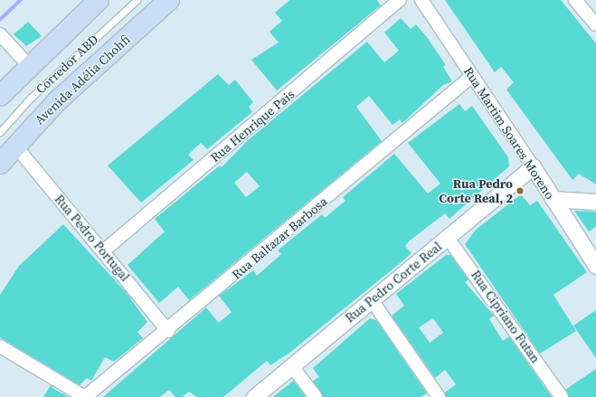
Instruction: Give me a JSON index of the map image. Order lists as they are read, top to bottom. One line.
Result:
{"streets":{"highway":["Avenida Adélia Chohfi"],"street":["Rua Henrique Pais","Rua Martim Soares Moreno","Rua Pedro Portugal","Rua Baltazar Barbosa","Rua Pedro Corte Real","Rua Cipriano Futan"],"lane":["Corredor ABD"]},"crossings":[["Avenida Adélia Chohfi","Rua Pedro Portugal"],["Rua Henrique Pais","Rua Pedro Portugal"],["Rua Martim Soares Moreno","Rua Baltazar Barbosa"],["Rua Martim Soares Moreno","Rua Pedro Corte Real"],["Rua Pedro Portugal","Rua Baltazar Barbosa"],["Rua Pedro Corte Real","Rua Cipriano Futan"]],"places":["Rua Pedro Corte Real, 2"]}
